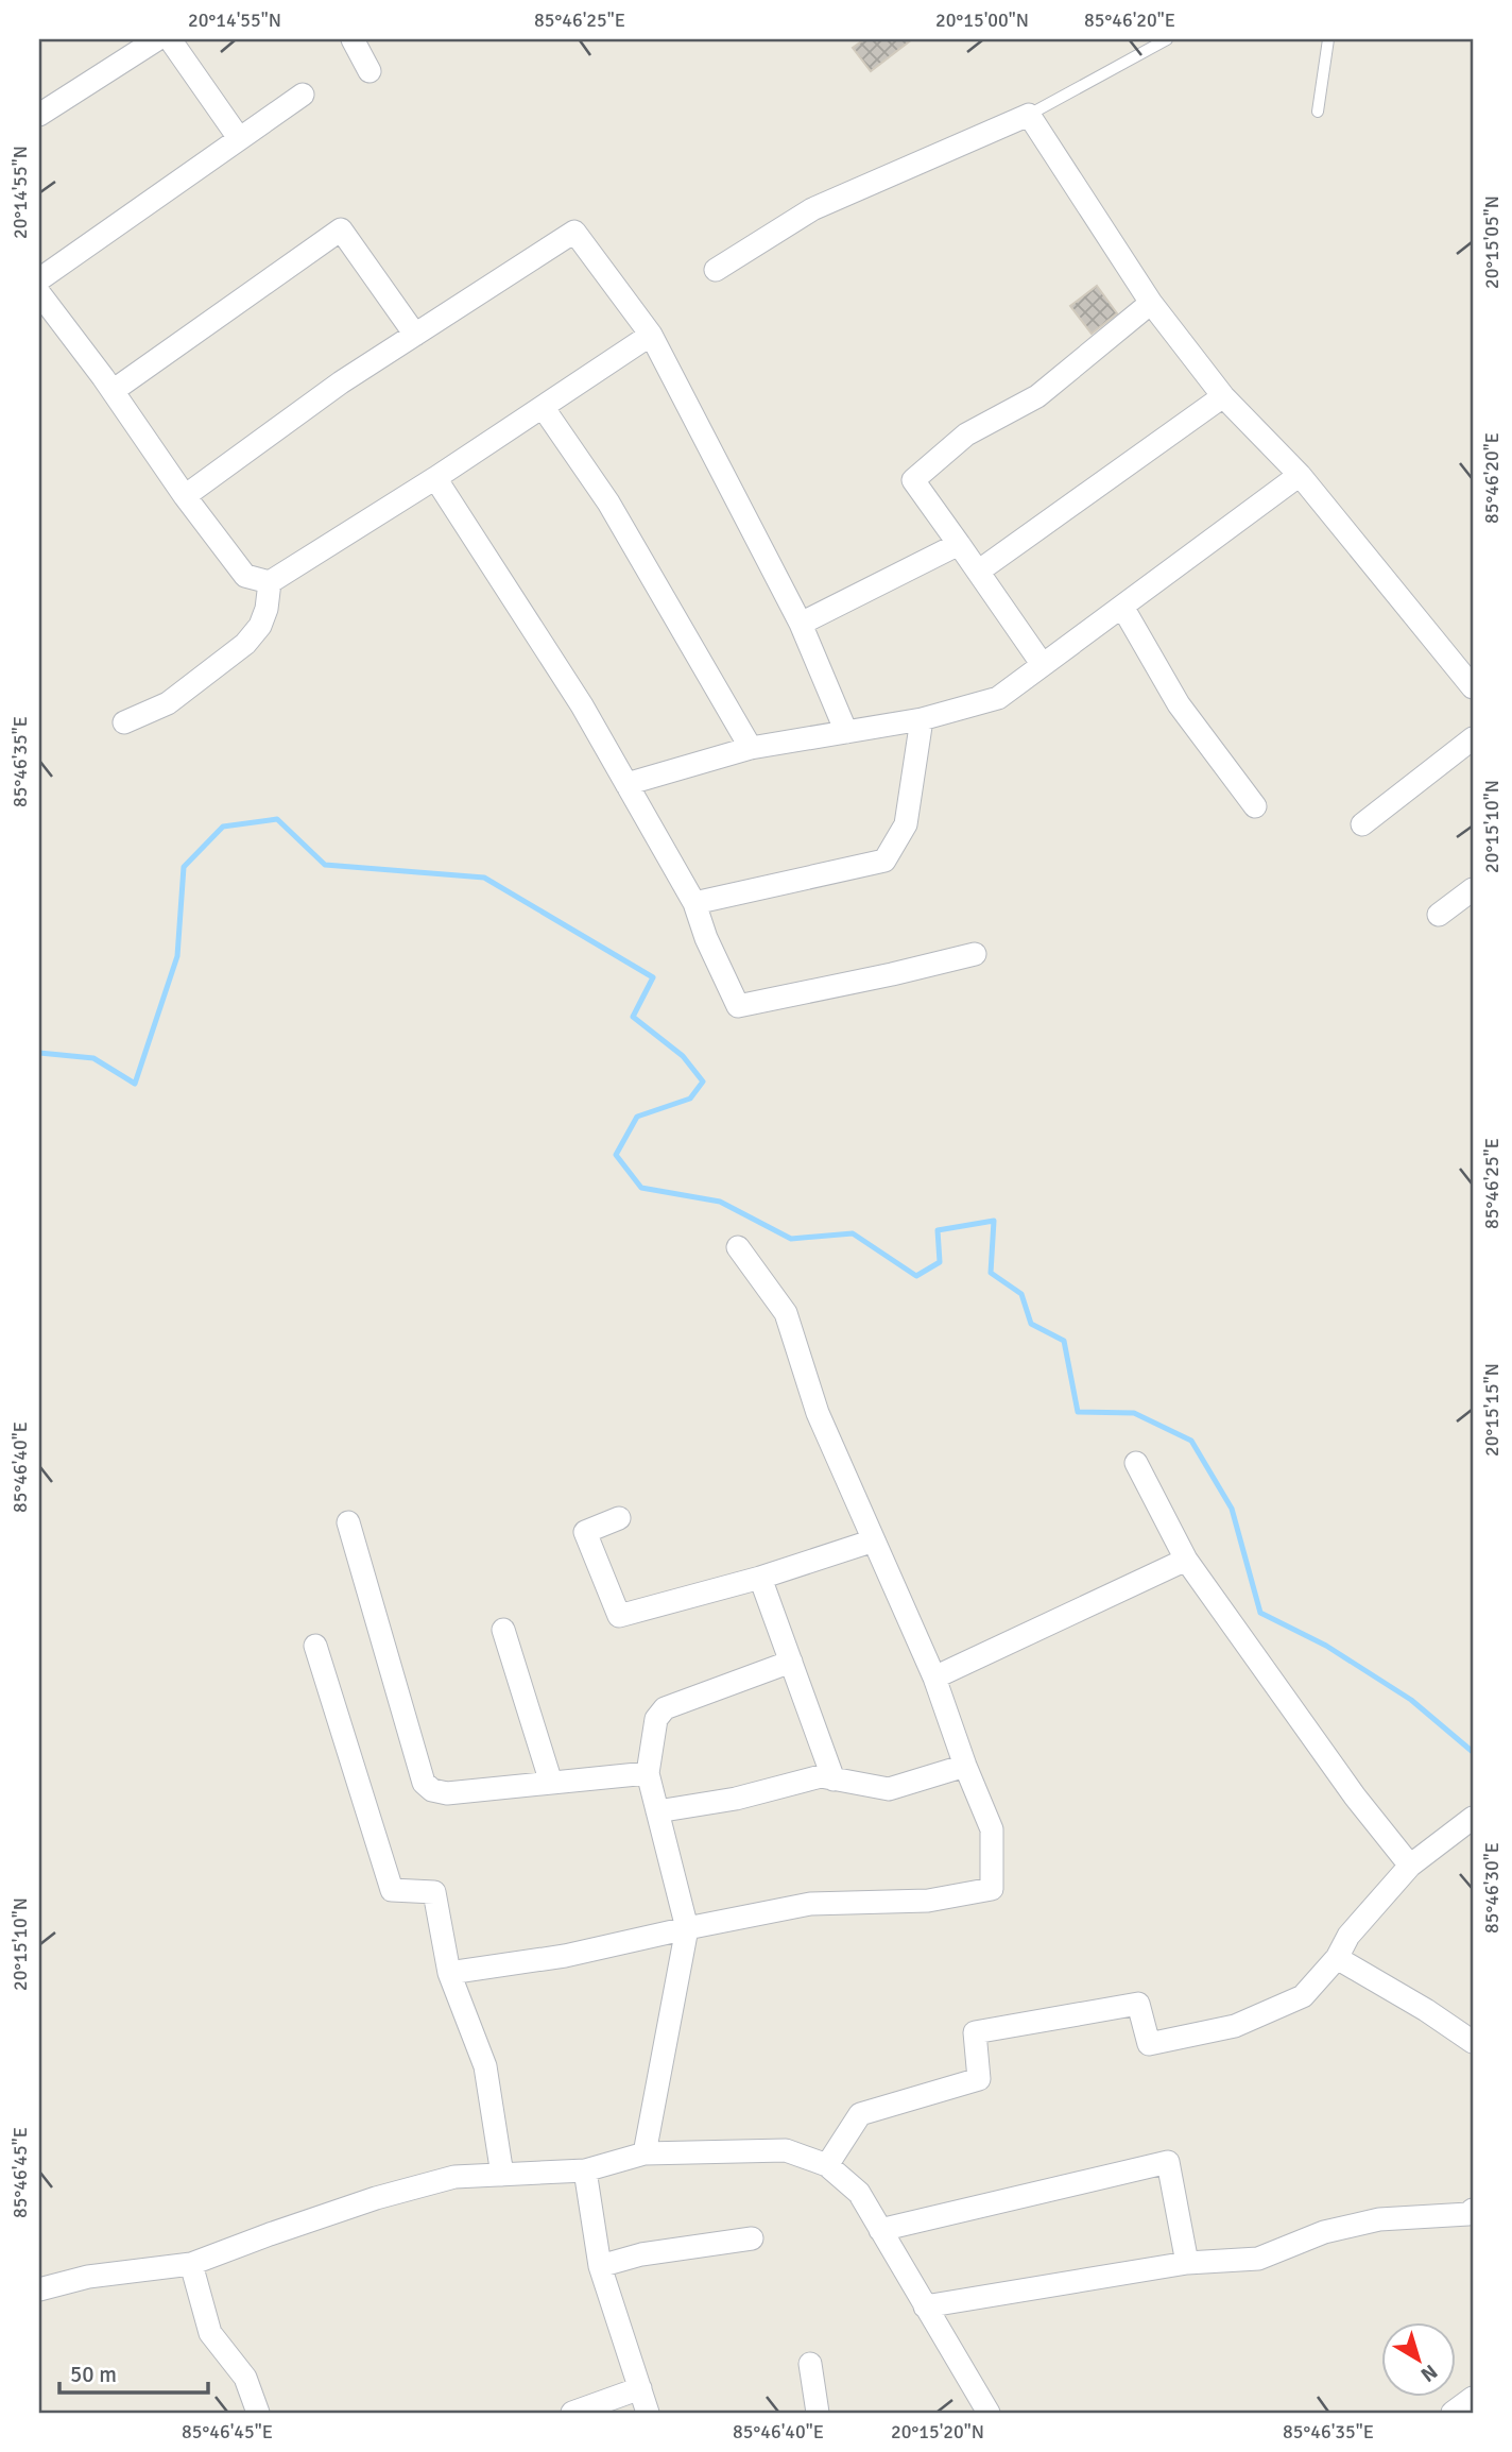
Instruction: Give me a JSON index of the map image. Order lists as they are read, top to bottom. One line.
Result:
{"scale_bar":"50 m","north":"bottom right","coordinates":["20°14'55\"N","85°46'25\"E","20°15'00\"N","85°46'20\"E","20°15'05\"N","85°46'35\"E","20°15'10\"N","20°15'15\"N","85°46'40\"E","85°46'30\"E","85°46'45\"E","20°15'20\"N"]}
